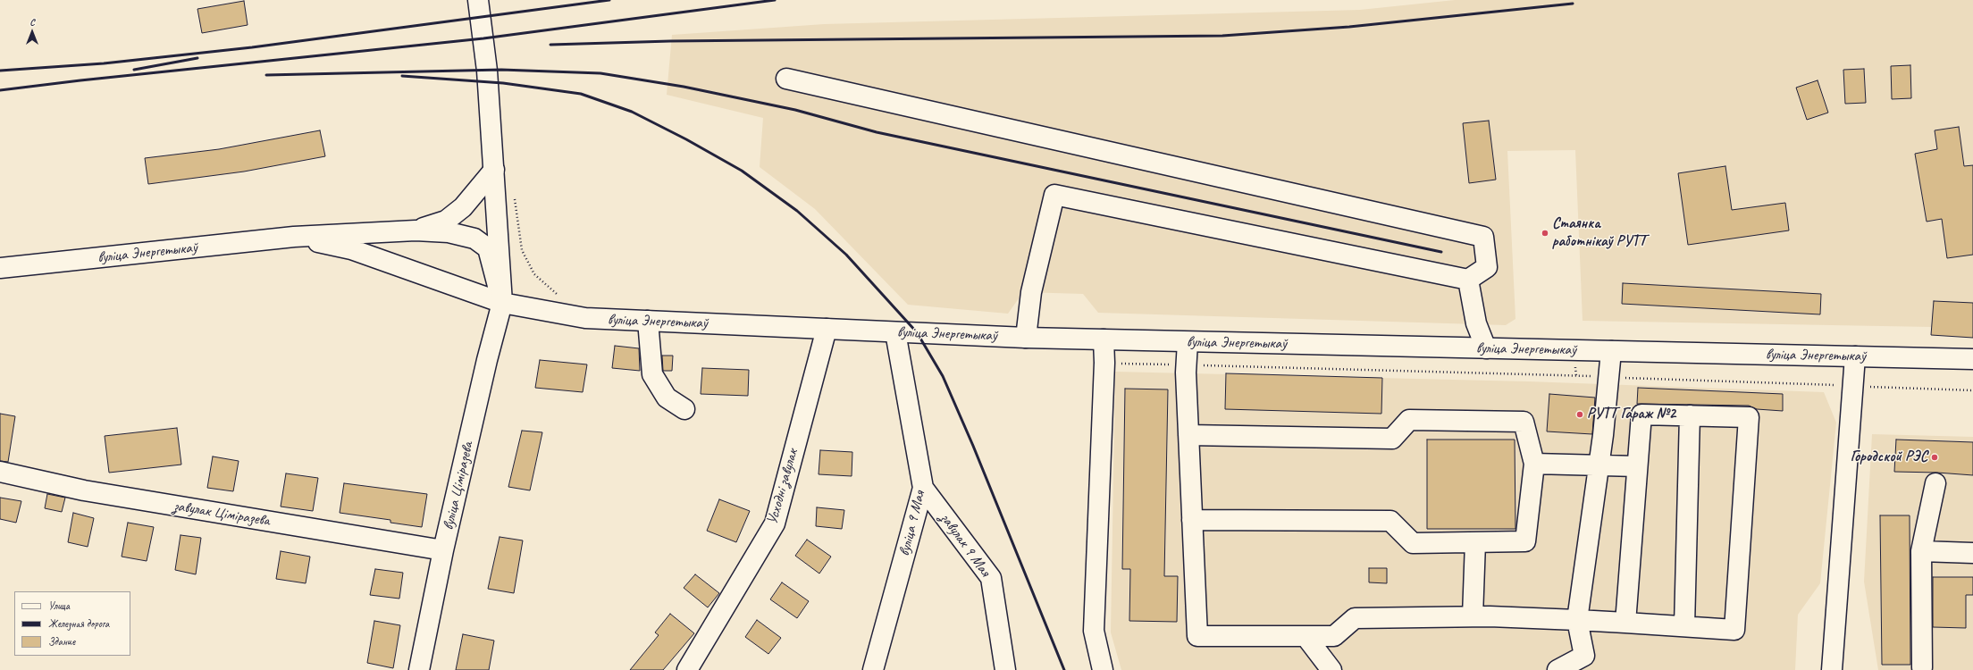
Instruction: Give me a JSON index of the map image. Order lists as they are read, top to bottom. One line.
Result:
{"streets":{"street":["вуліца Энергетыкаў","вуліца Ціміразева","Усходні завулак","завулак Ціміразева","вуліца 9 Мая","завулак 9 Мая"]},"crossings":[["вуліца Энергетыкаў","вуліца Ціміразева"],["вуліца Энергетыкаў","Усходні завулак"],["вуліца Энергетыкаў","вуліца 9 Мая"],["вуліца Ціміразева","завулак Ціміразева"],["вуліца 9 Мая","завулак 9 Мая"]],"places":["Стаянка работнікаў РУТТ","РУТТ Гараж №2","Городской РЭС"],"legend":["Улица","Железная дорога","Здание"],"north":"top"}
